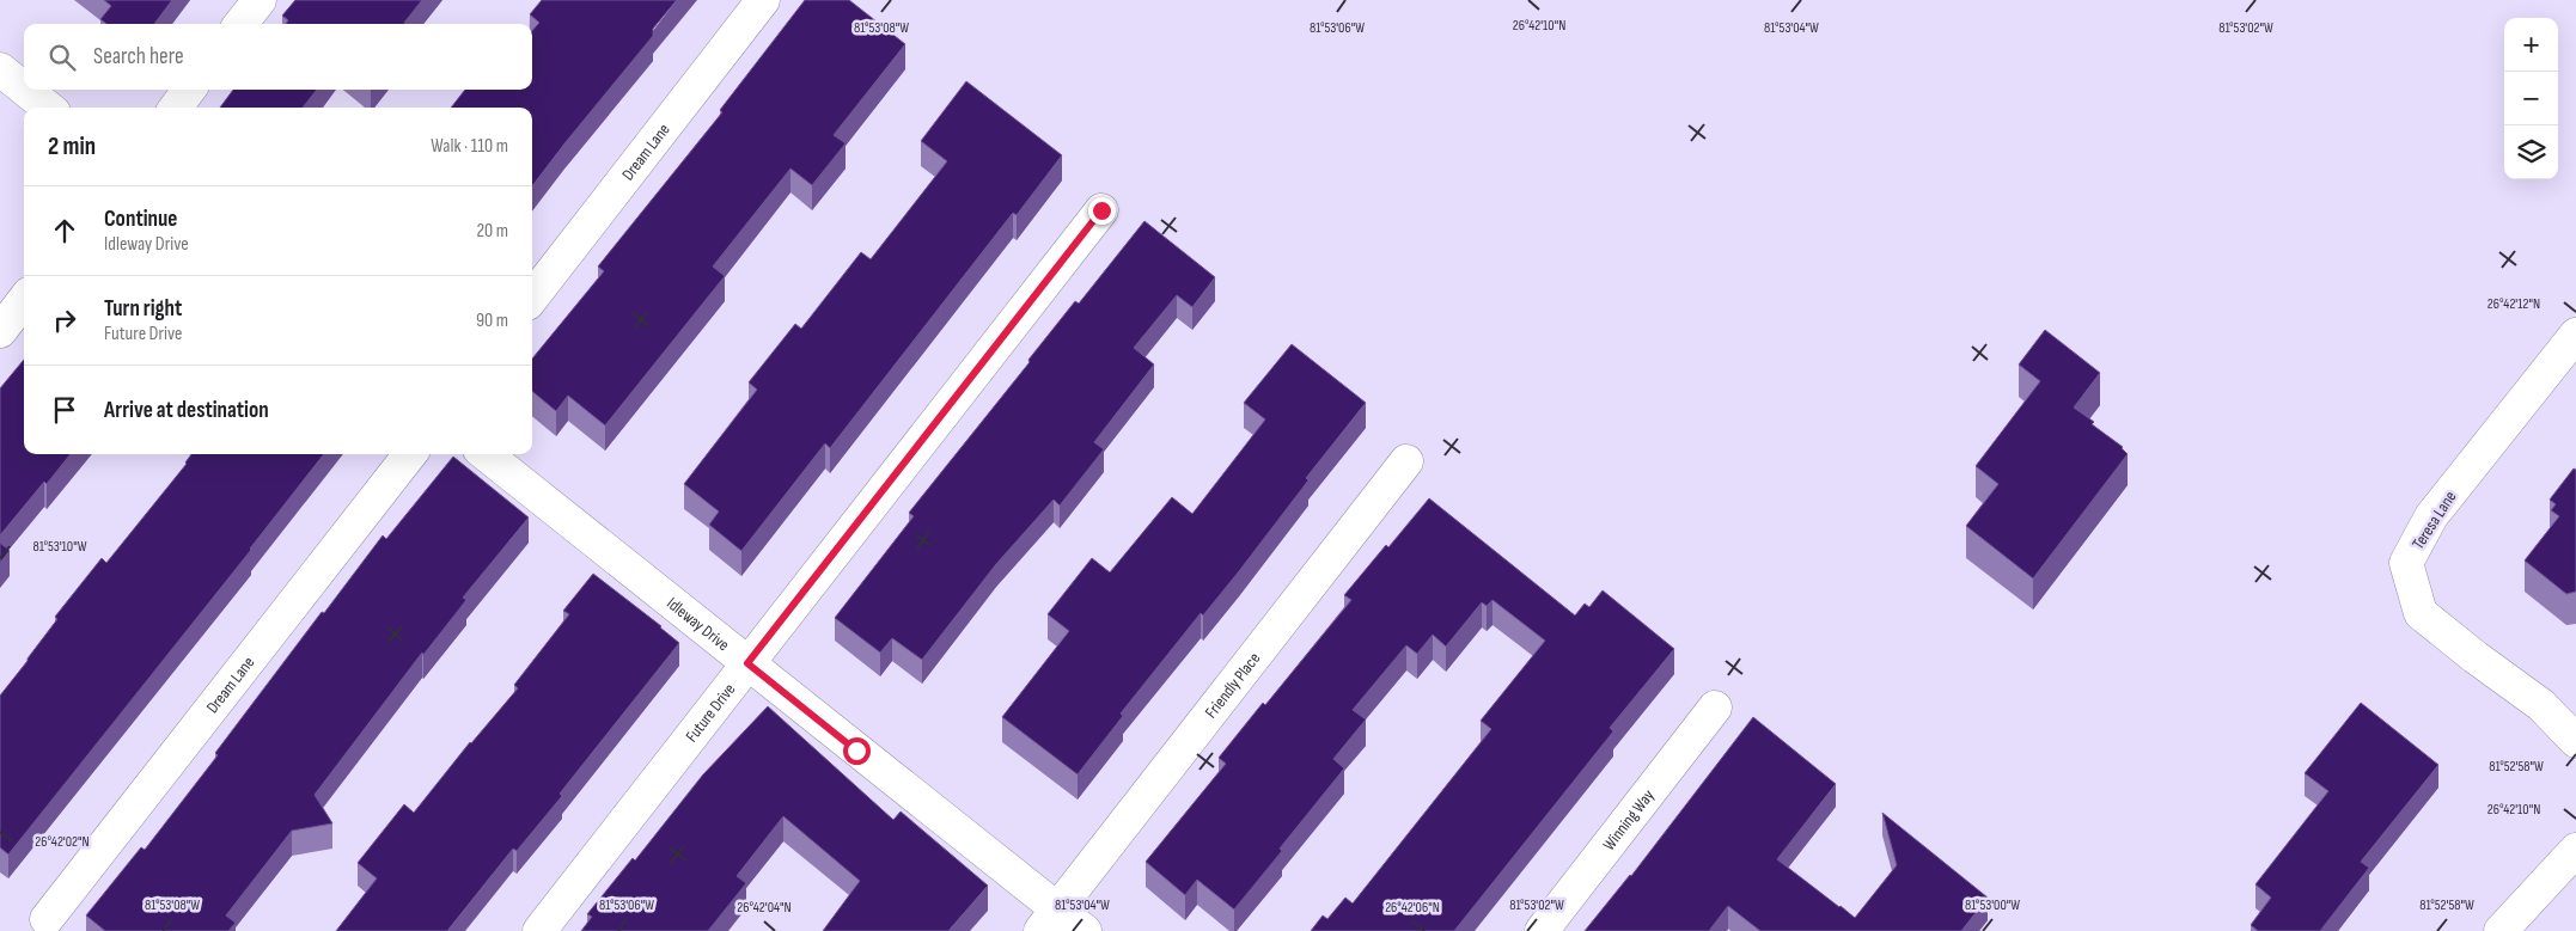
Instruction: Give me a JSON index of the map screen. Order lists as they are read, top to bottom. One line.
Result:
{"streets":{"street":["Dream Lane","Teresa Lane","Idleway Drive","Friendly Place","Future Drive","Winning Way"]},"crossings":[["Idleway Drive","Friendly Place"],["Idleway Drive","Future Drive"]],"page":{"map_buttons":["+","−"],"search":"Search here","heading":["2 min","Walk · 110 m"],"list":[["Continue","Idleway Drive","20 m"],["Turn right","Future Drive","90 m"],"Arrive at destination"]},"coordinates":["26°42'10\"N","81°53'08\"W","81°53'06\"W","81°53'04\"W","81°53'02\"W","26°42'12\"N","81°53'10\"W","81°52'58\"W","26°42'02\"N","81°53'00\"W","26°42'04\"N","26°42'06\"N"]}
